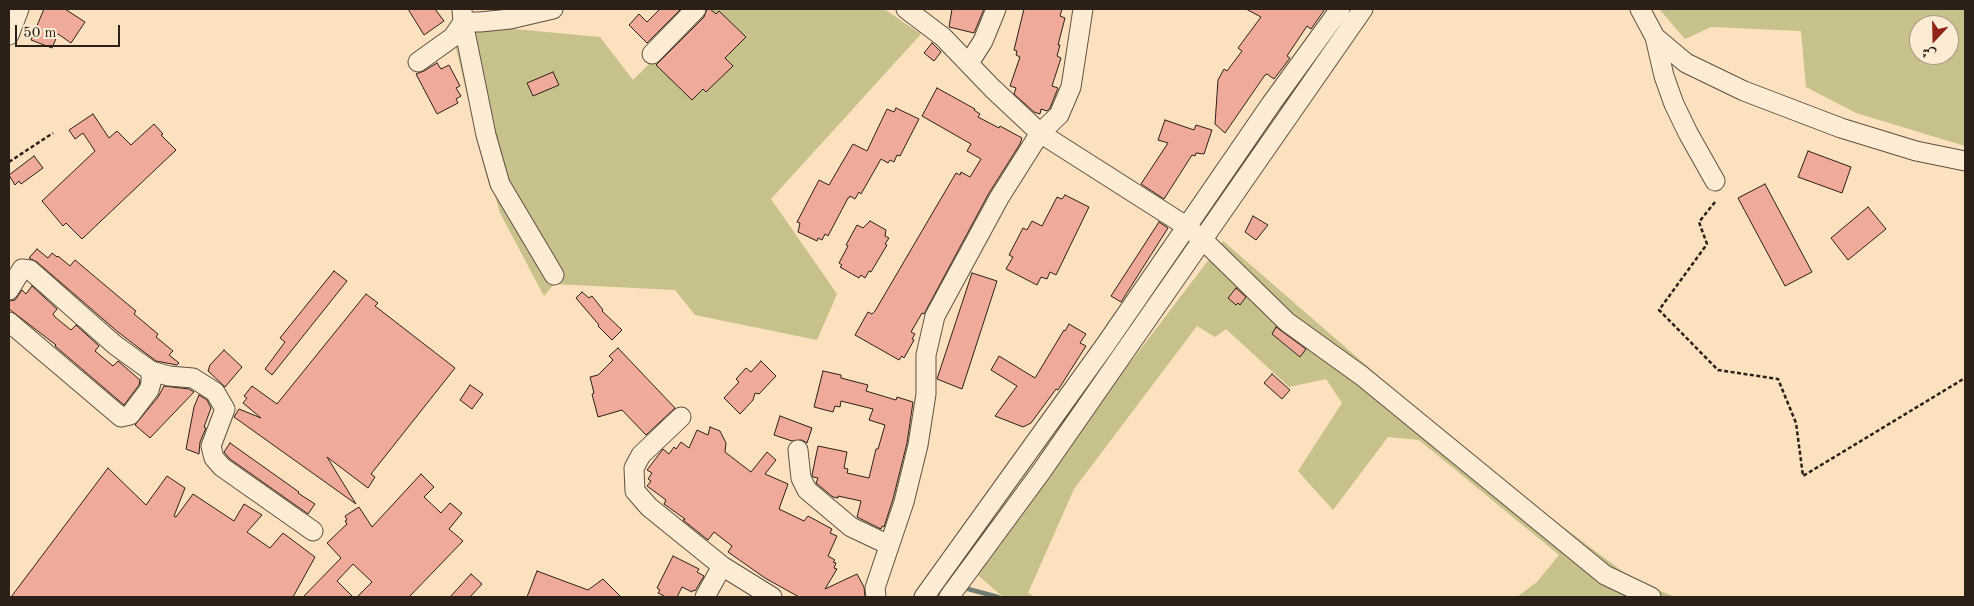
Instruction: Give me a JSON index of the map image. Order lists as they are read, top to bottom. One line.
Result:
{"scale_bar":"50 m","north":"bottom"}
